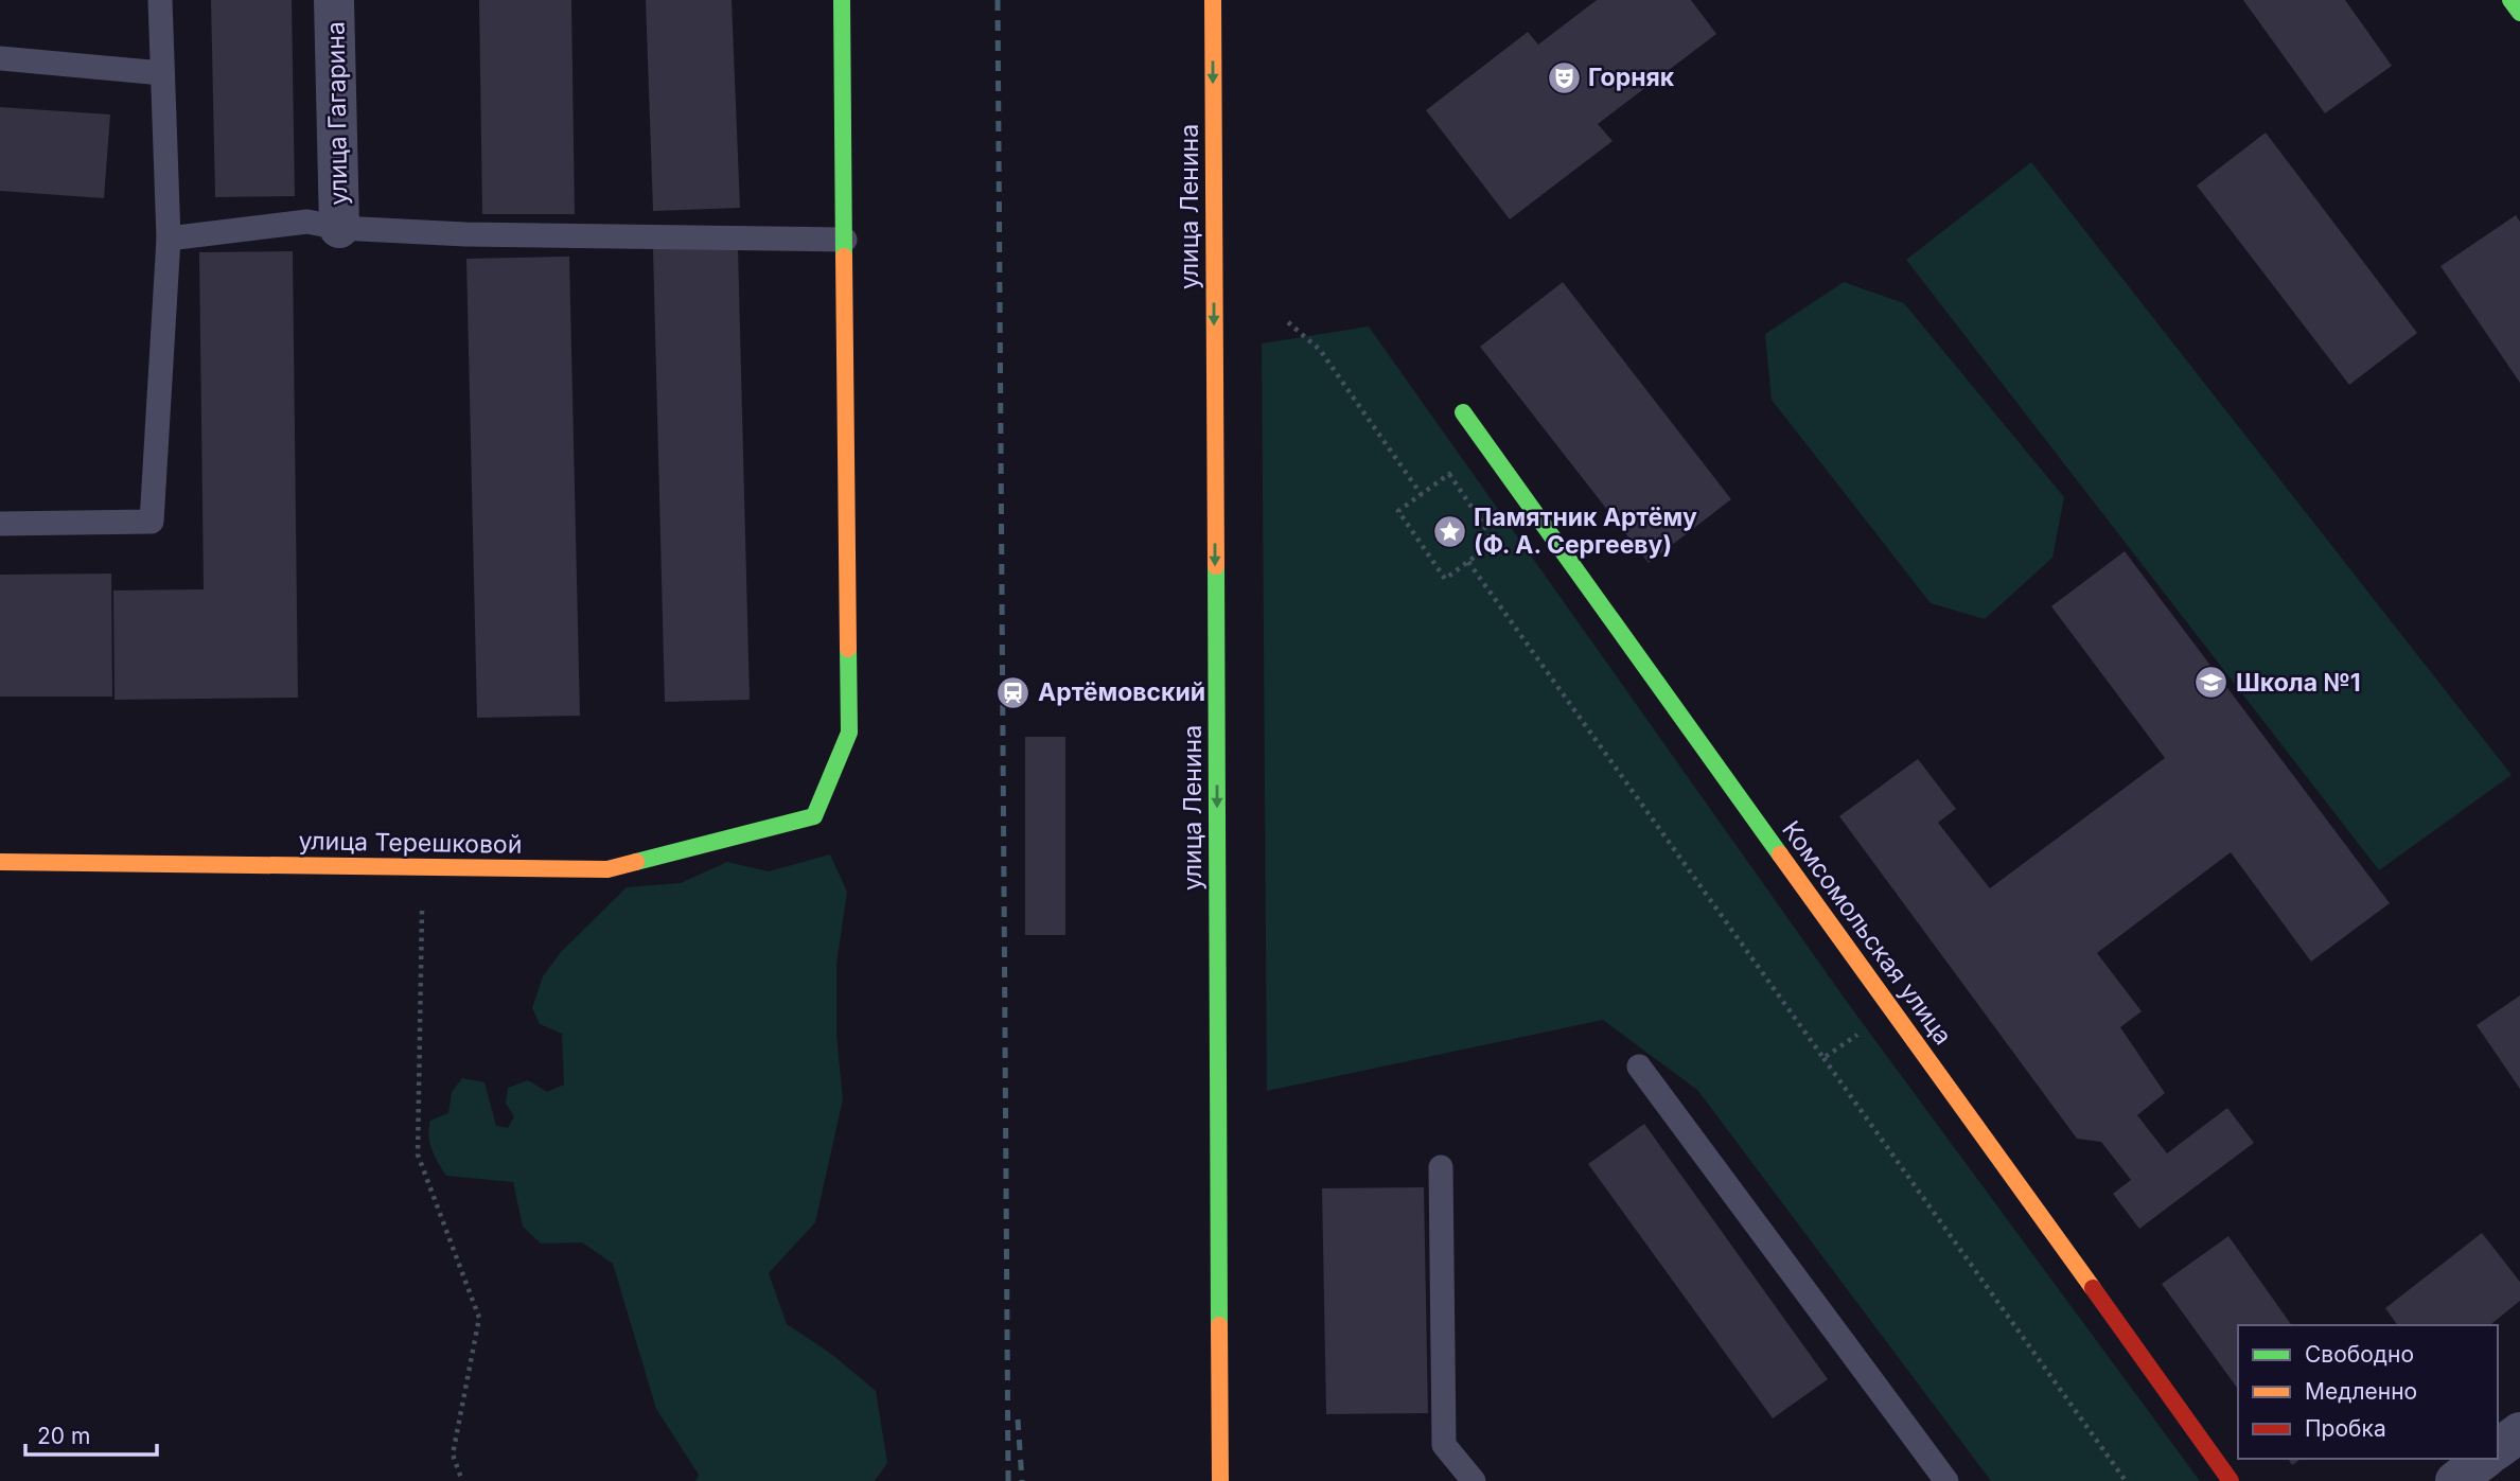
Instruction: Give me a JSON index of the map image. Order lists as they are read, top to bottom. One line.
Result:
{"streets":{"street":["улица Гагарина","улица Ленина","улица Терешковой","Комсомольская улица"]},"one_way":["улица Ленина"],"places":{"theatre":["Горняк"],"place":["Памятник Артёму (Ф. А. Сергееву)"],"school or university":["Школа №1"],"station":["Артёмовский"]},"legend":["Свободно","Медленно","Пробка"],"scale_bar":"20 m"}
